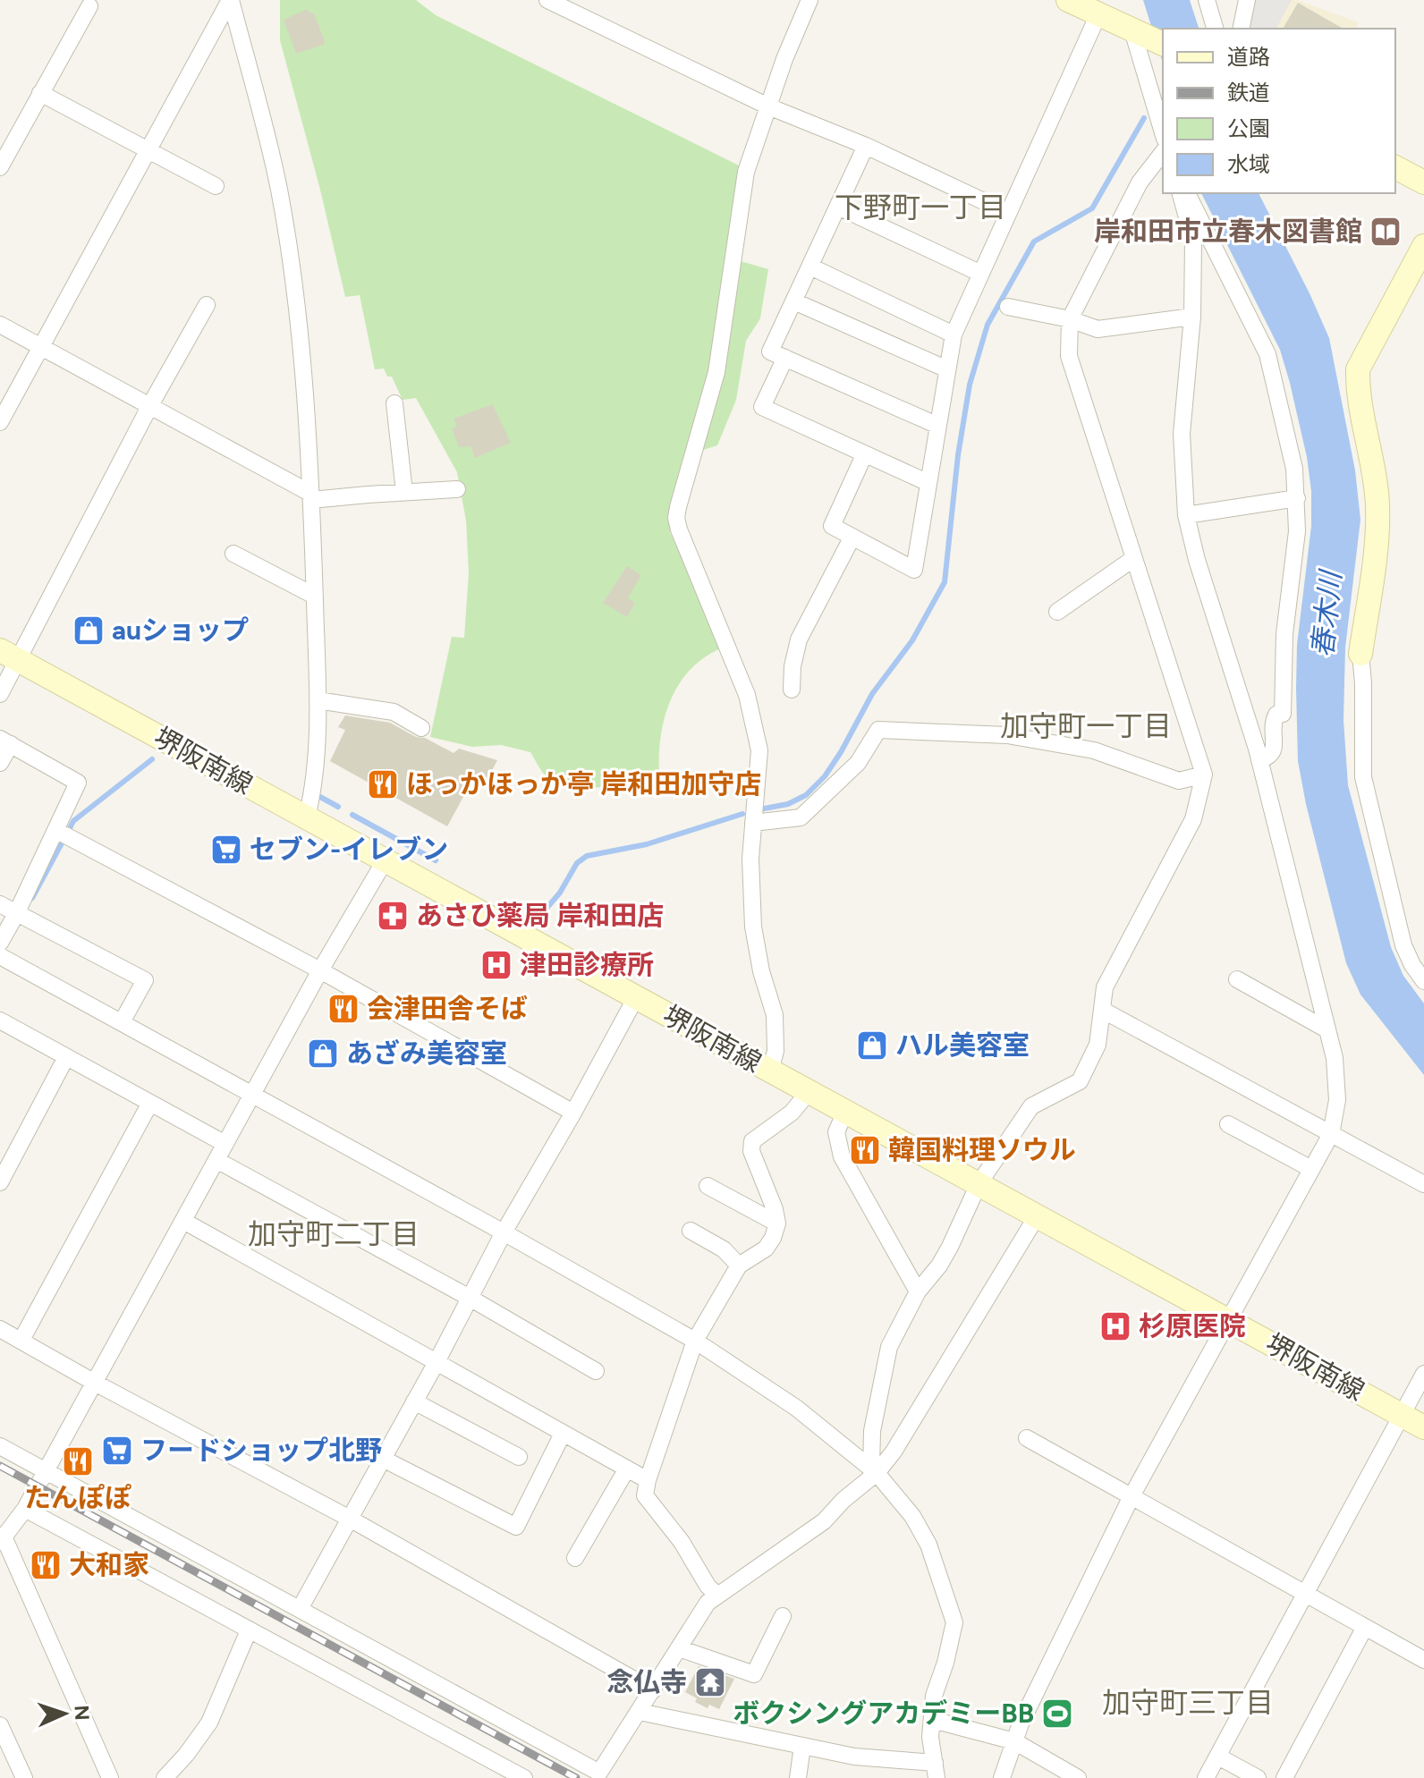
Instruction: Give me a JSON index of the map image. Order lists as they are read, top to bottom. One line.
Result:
{"streets":{"main road":["堺阪南線"]},"districts":["下野町一丁目","加守町一丁目","加守町二丁目","加守町三丁目"],"water":["春木川"],"places":{"library":["岸和田市立春木図書館"],"shop":["auショップ","ハル美容室","あざみ美容室"],"restaurant":["ほっかほっか亭 岸和田加守店","会津田舎そば","韓国料理ソウル","たんぽぽ","大和家"],"supermarket":["セブン-イレブン","フードショップ北野"],"pharmacy":["あさひ薬局 岸和田店"],"hospital":["津田診療所","杉原医院"],"temple":["念仏寺"],"sports":["ボクシングアカデミーBB"]},"legend":["道路","鉄道","公園","水域"],"north":"right"}
